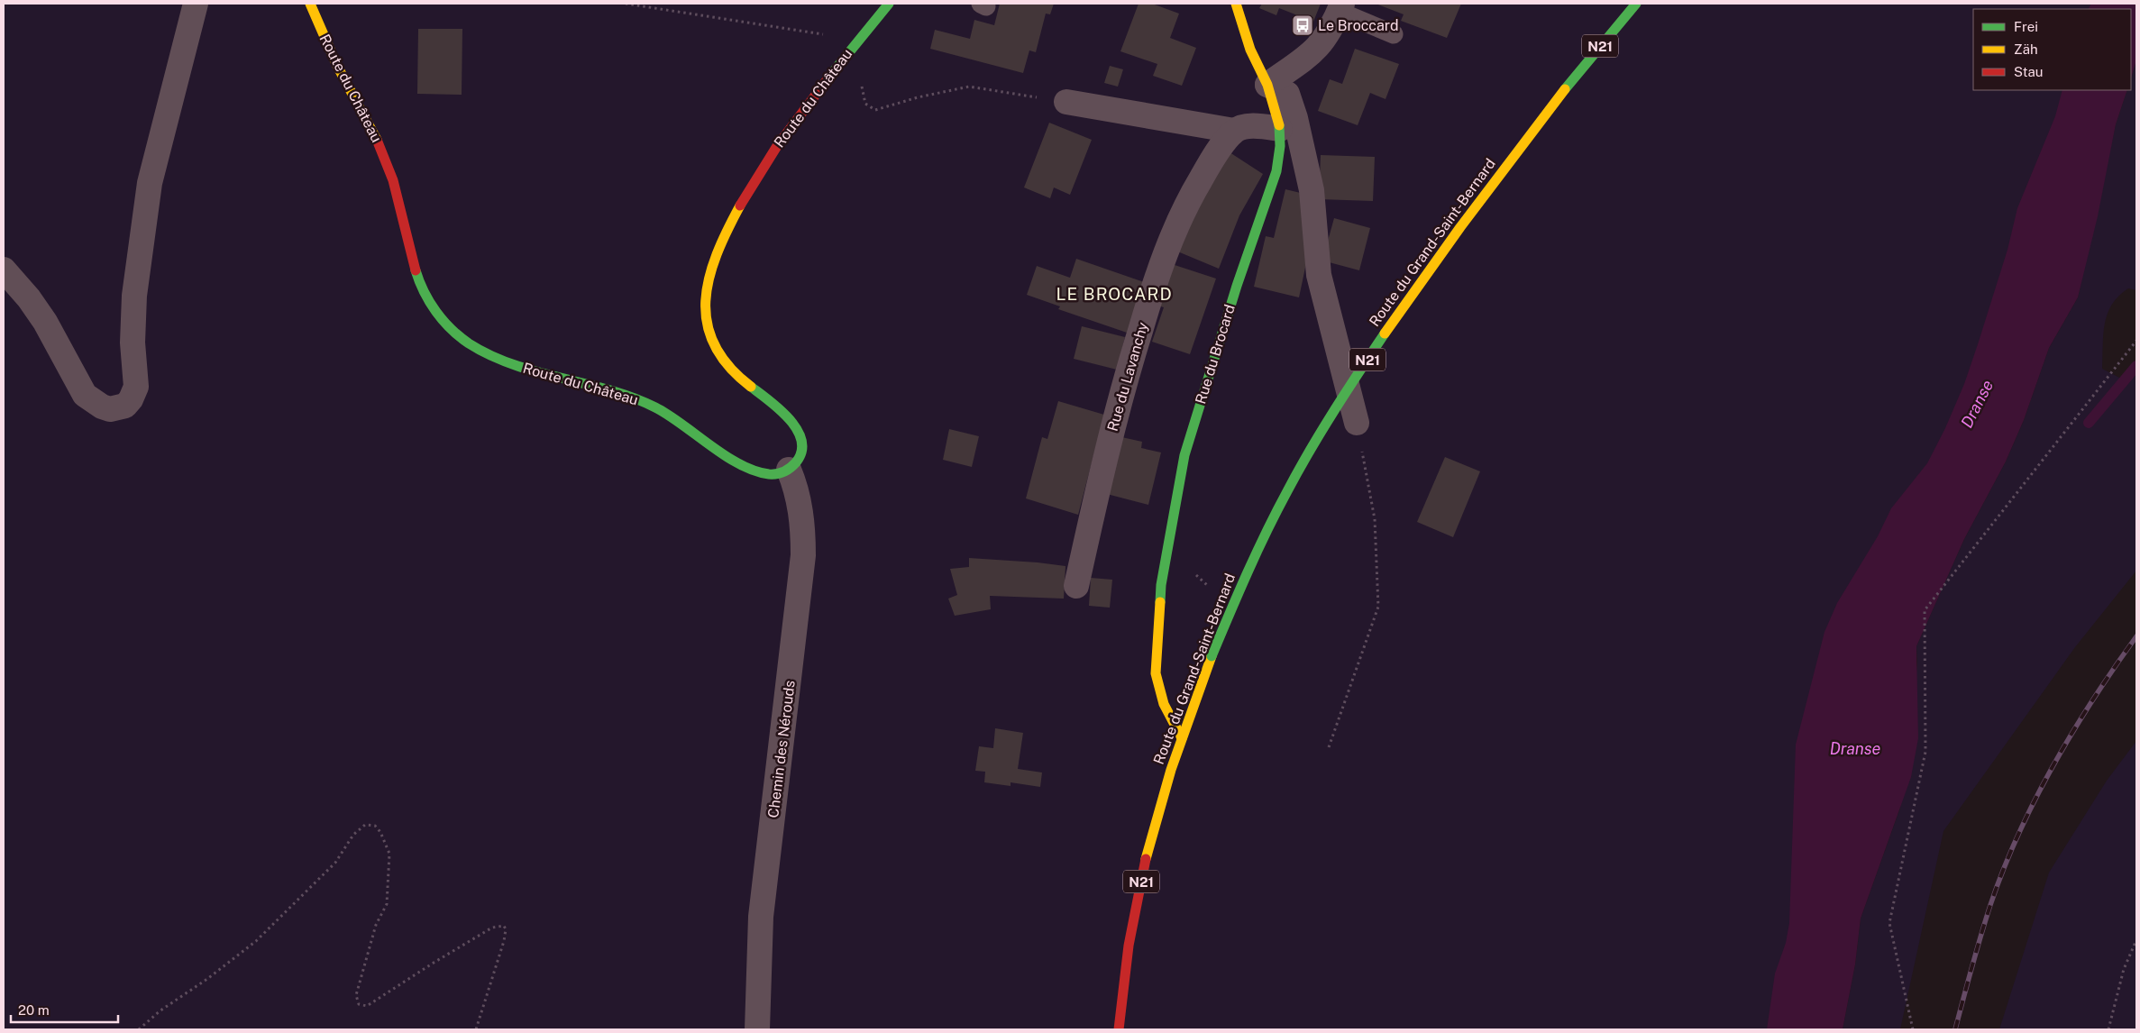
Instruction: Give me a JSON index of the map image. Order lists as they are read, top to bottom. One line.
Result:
{"streets":{"street":["N21","Route du Château","Route du Grand-Saint-Bernard","Rue du Brocard","Rue du Lavanchy","Chemin des Nérouds"]},"crossings":[["Route du Château","Chemin des Nérouds"],["Route du Grand-Saint-Bernard","Rue du Brocard"]],"districts":["LE BROCARD"],"water":["Dranse"],"places":{"bus stop":["Le Broccard"]},"legend":["Frei","Zäh","Stau"],"scale_bar":"20 m"}
